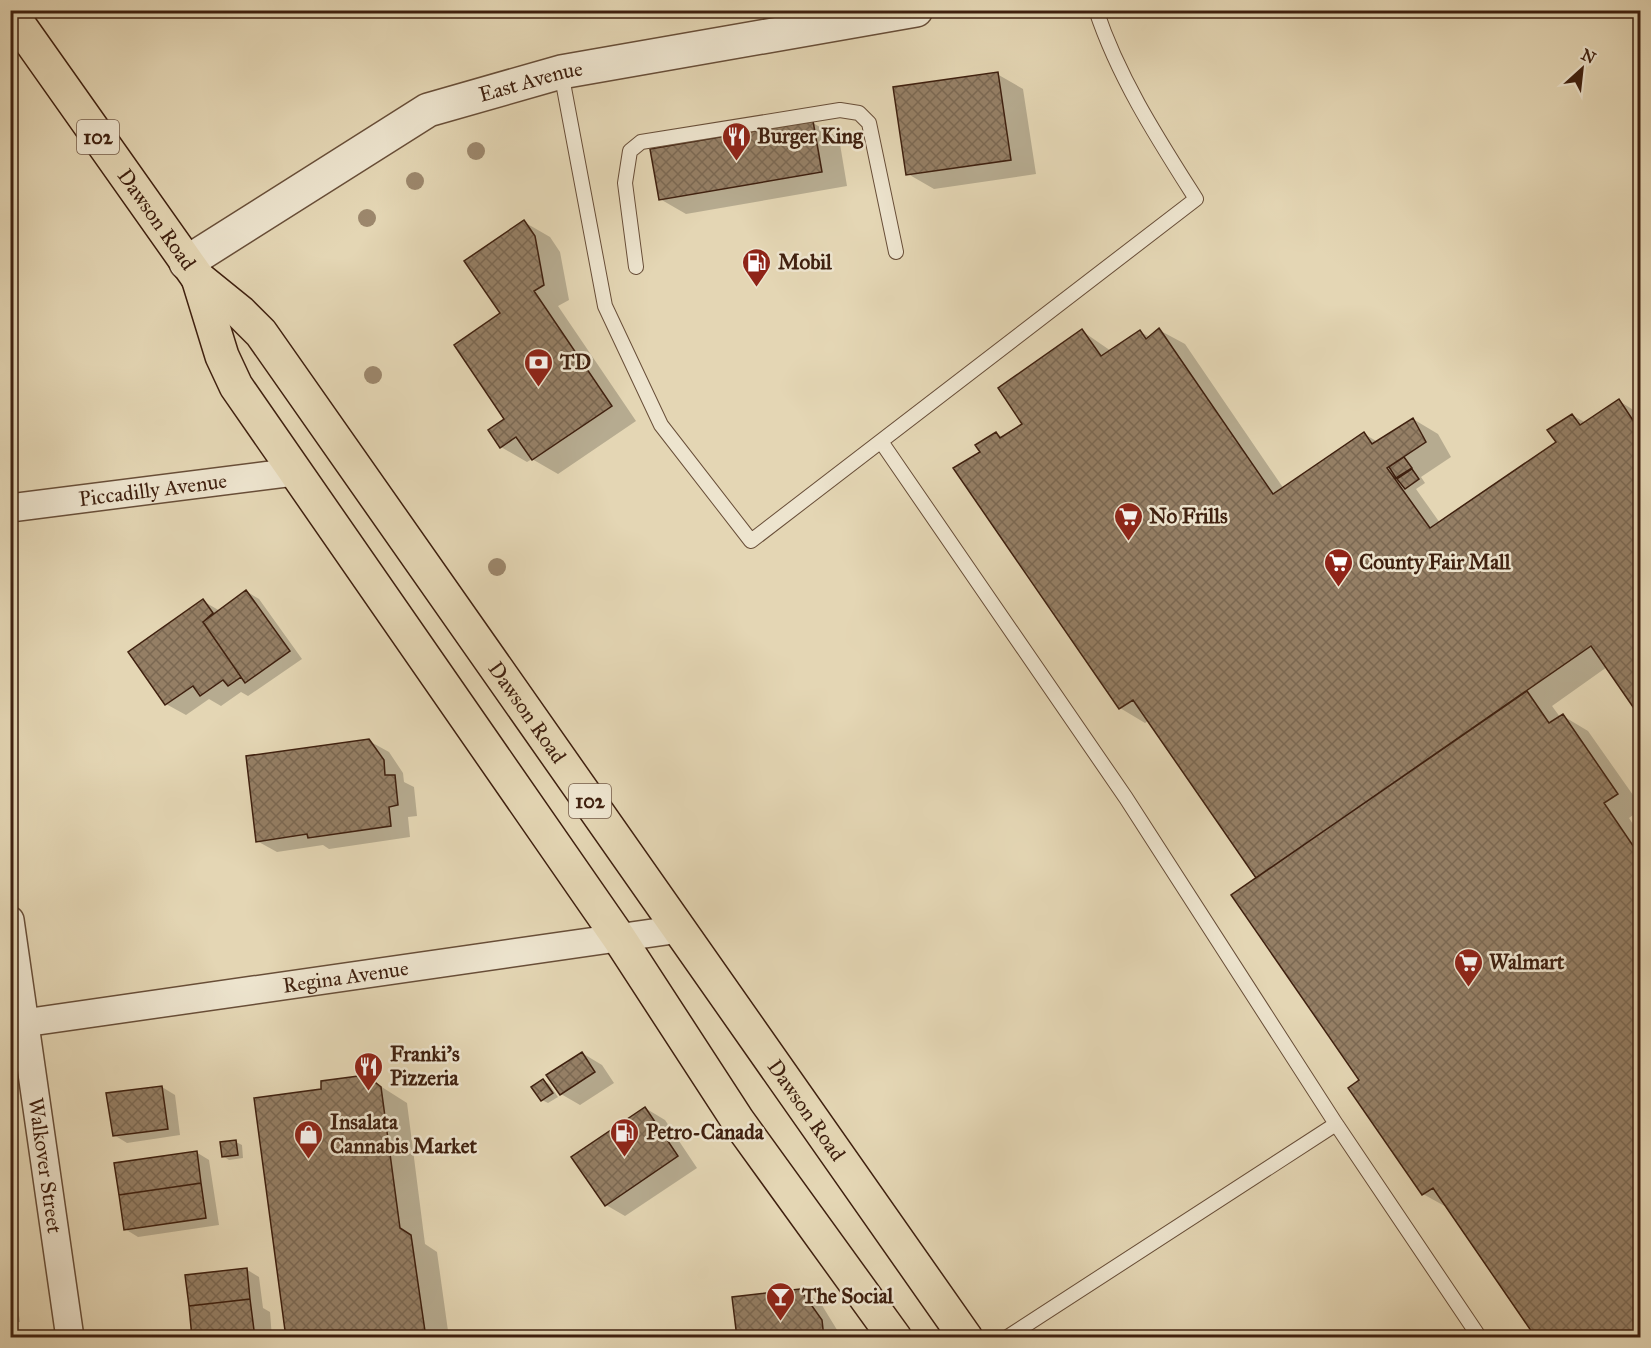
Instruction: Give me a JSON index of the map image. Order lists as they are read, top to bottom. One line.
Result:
{"streets":{"main road":["102","Dawson Road"],"street":["East Avenue","Piccadilly Avenue","Regina Avenue","Walkover Street"]},"crossings":[["East Avenue","Dawson Road"],["Dawson Road","Piccadilly Avenue"],["Dawson Road","Regina Avenue"],["Regina Avenue","Walkover Street"]],"places":{"restaurant":["Burger King","Franki's Pizzeria"],"fuel station":["Mobil","Petro-Canada"],"bank":["TD"],"supermarket":["No Frills","County Fair Mall","Walmart"],"shop":["Insalata Cannabis Market"],"bar":["The Social"]},"north":"top right"}
